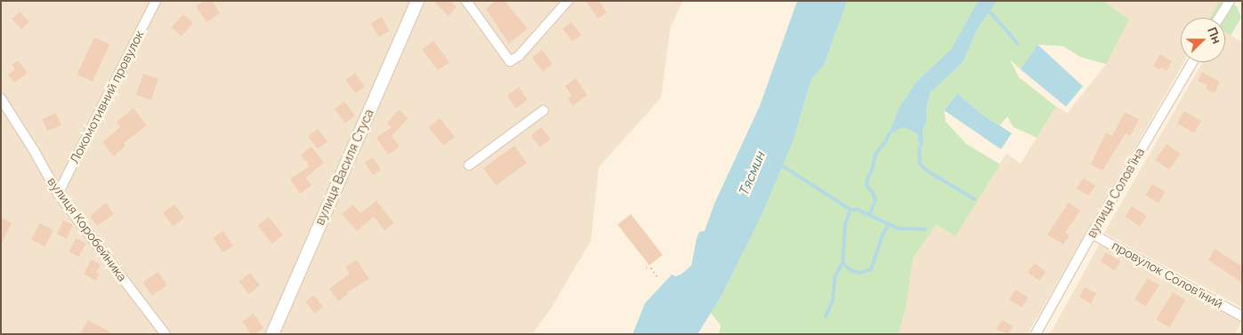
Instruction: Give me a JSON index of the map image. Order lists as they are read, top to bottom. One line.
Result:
{"streets":{"street":["Локомотивний провулок","вулиця Василя Стуса","вулиця Солов'їна","вулиця Коробейника","провулок Солов'їний"]},"crossings":[["Локомотивний провулок","вулиця Коробейника"],["вулиця Солов'їна","провулок Солов'їний"]],"water":["Тясмин"],"north":"right"}
